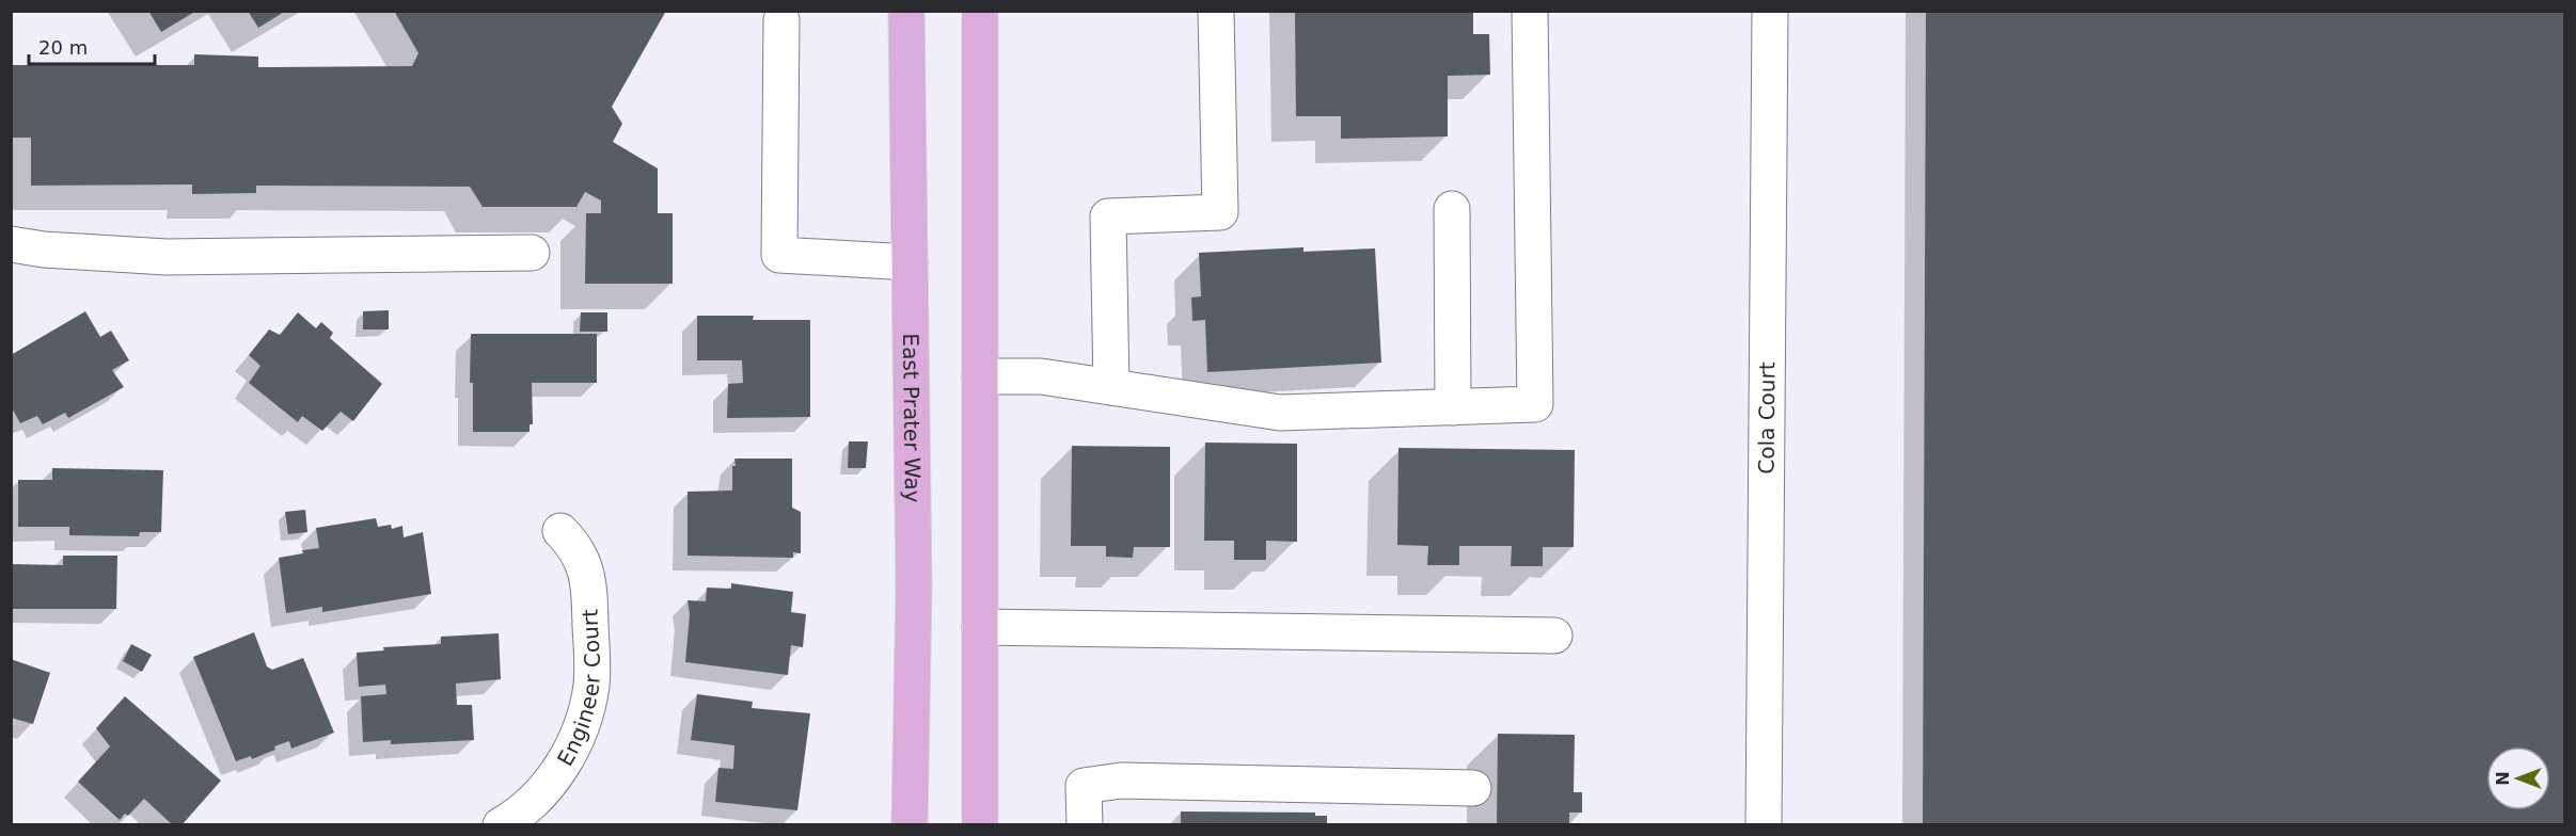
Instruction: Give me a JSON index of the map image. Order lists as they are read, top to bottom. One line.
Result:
{"streets":{"main road":["East Prater Way"],"street":["Cola Court","Engineer Court"]},"scale_bar":"20 m","north":"left"}
